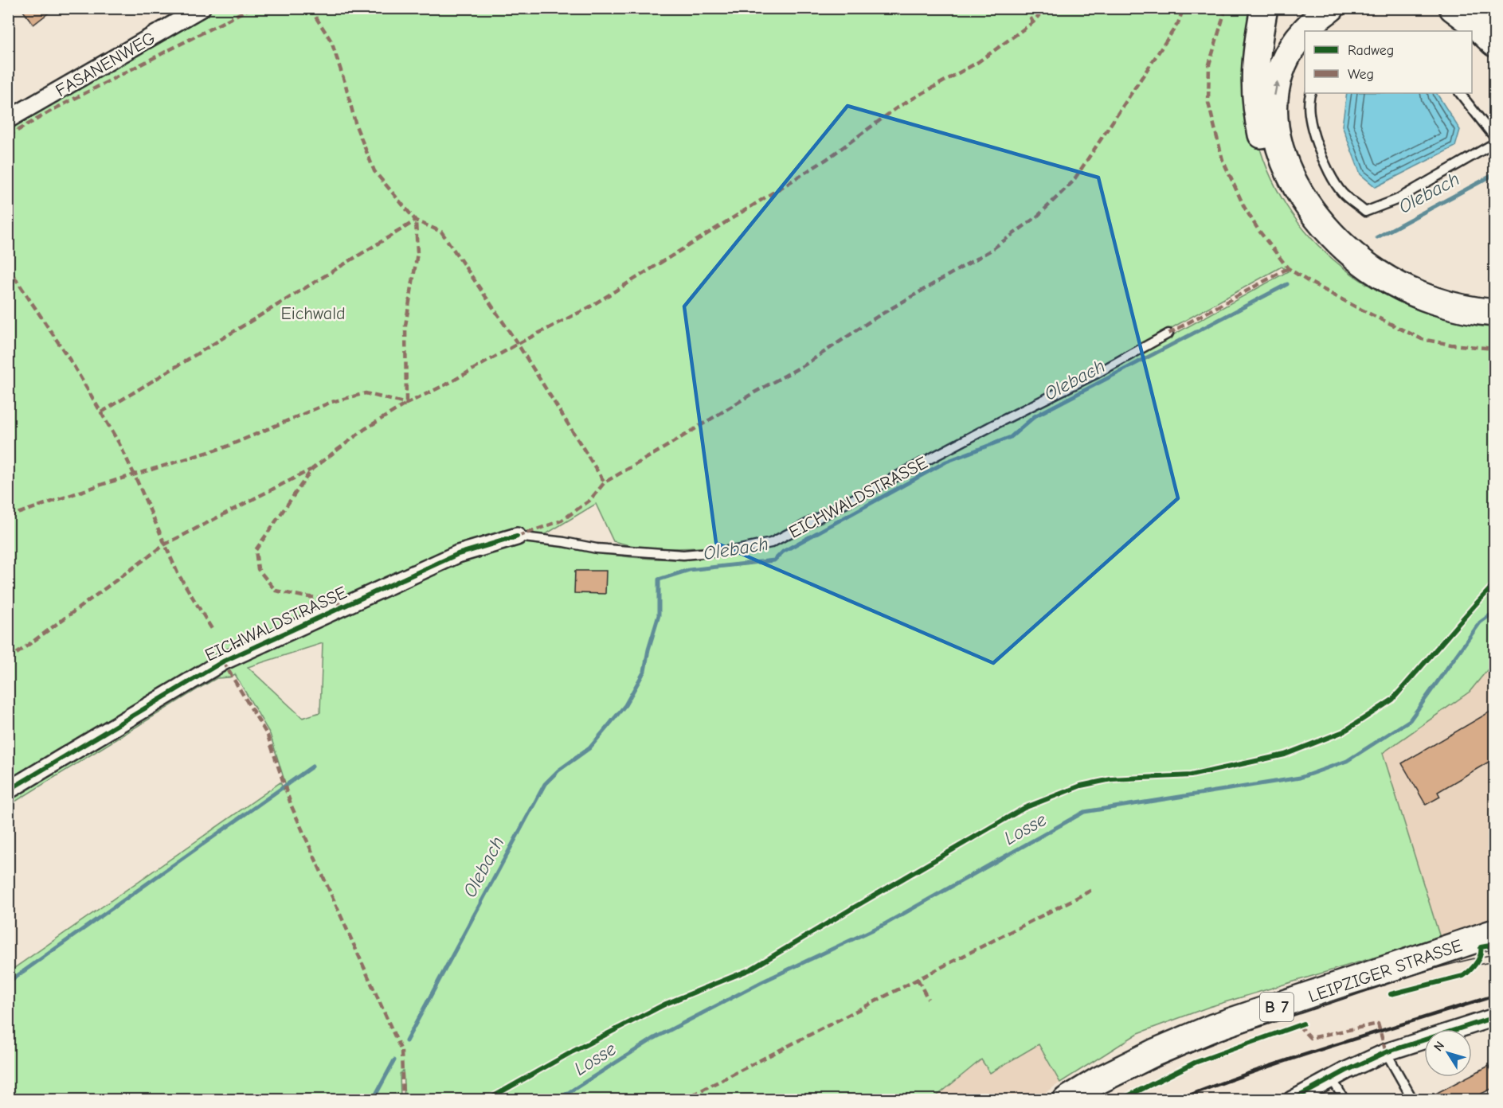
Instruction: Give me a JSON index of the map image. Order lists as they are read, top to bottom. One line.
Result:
{"streets":{"main road":["LEIPZIGER STRASSE","B 7"],"street":["FASANENWEG","EICHWALDSTRASSE"]},"water":["Olebach","Losse"],"parks":["Eichwald"],"legend":["Radweg","Weg"],"north":"top left"}
